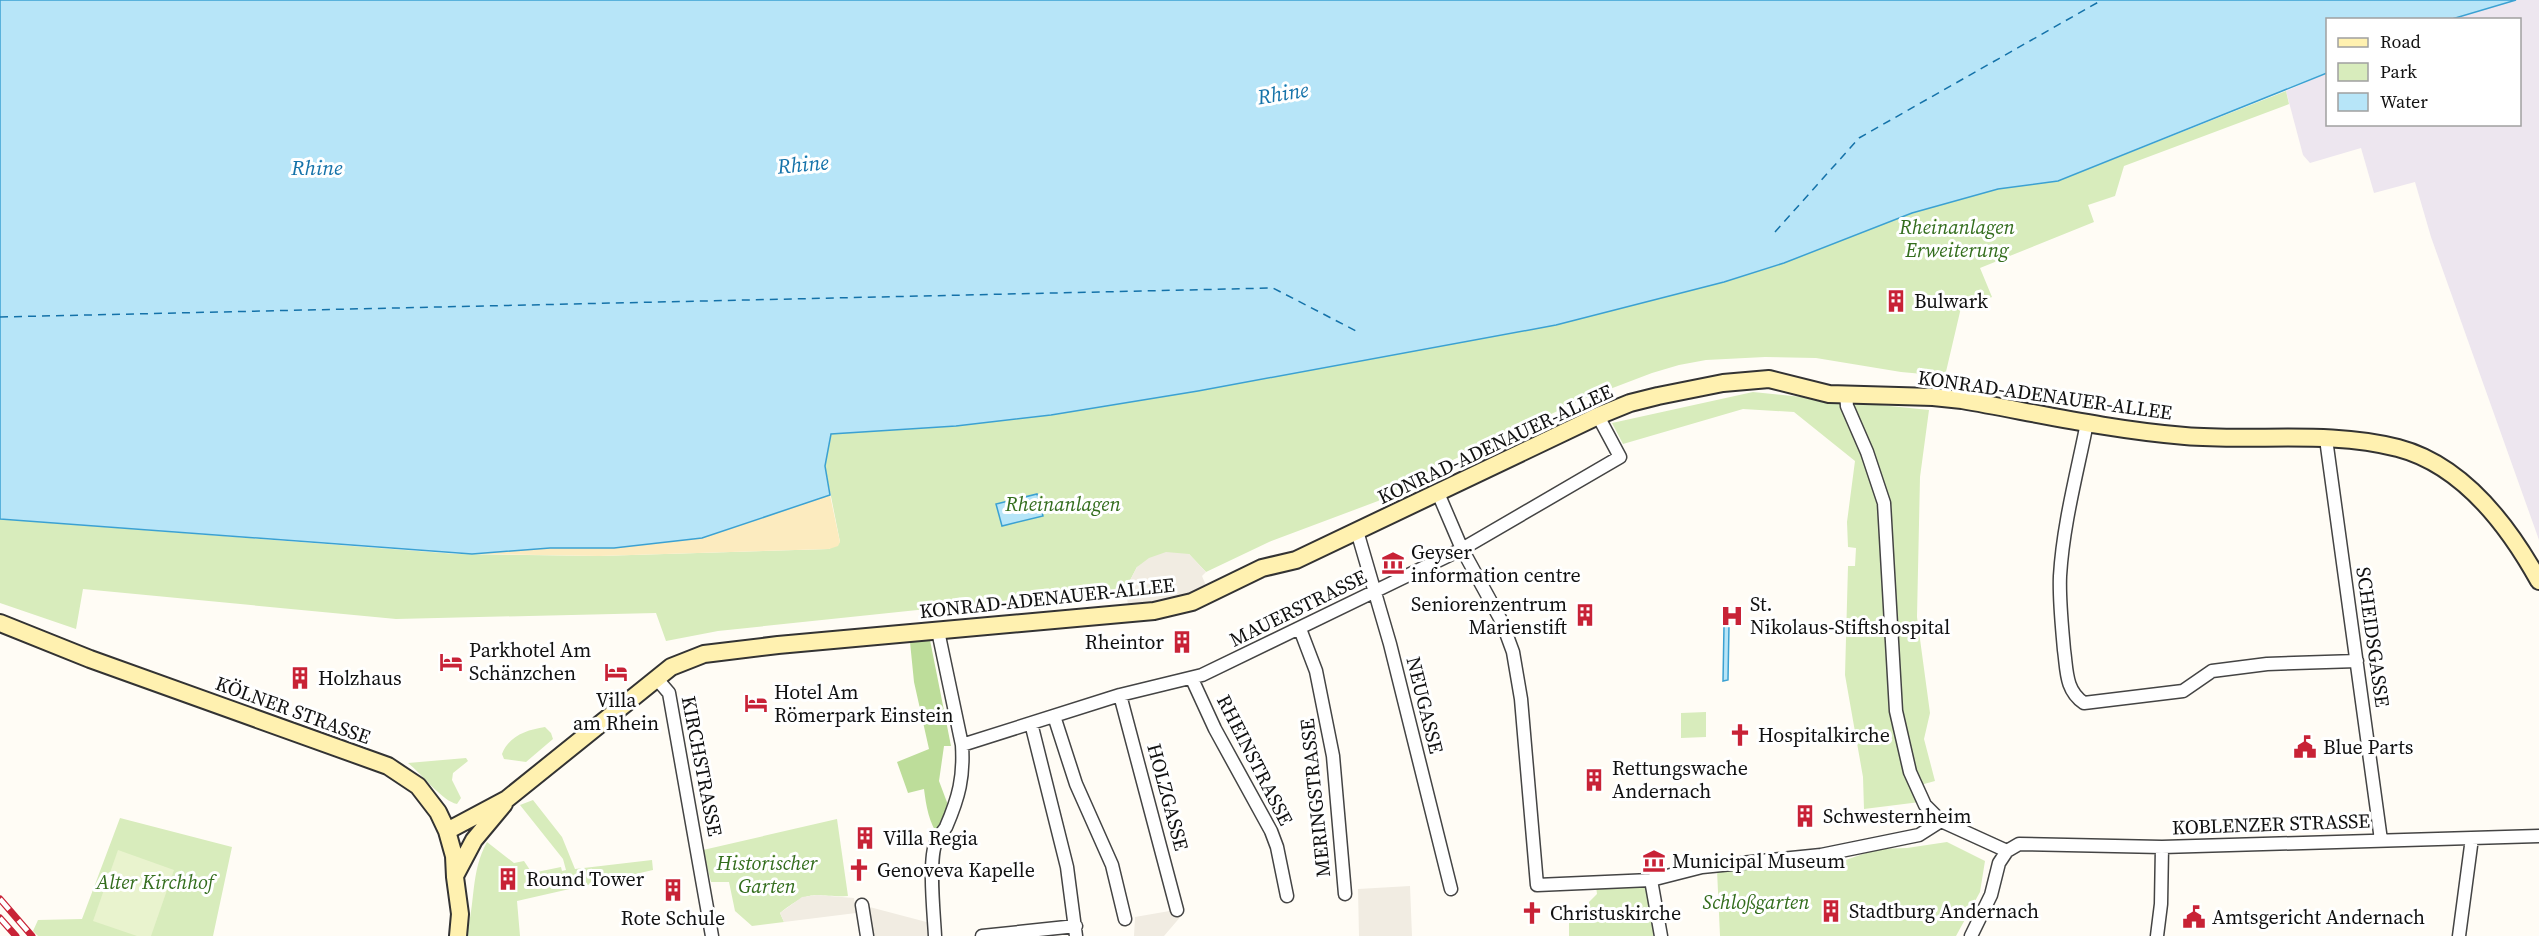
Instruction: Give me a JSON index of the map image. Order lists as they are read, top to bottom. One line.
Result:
{"streets":{"street":["KONRAD-ADENAUER-ALLEE","MAUERSTRASSE","SCHEIDSGASSE","NEUGASSE","KÖLNER STRASSE","RHEINSTRASSE","KIRCHSTRASSE","HOLZGASSE","MERINGSTRASSE","KOBLENZER STRASSE"]},"crossings":[["KONRAD-ADENAUER-ALLEE","MAUERSTRASSE"],["KONRAD-ADENAUER-ALLEE","SCHEIDSGASSE"],["KONRAD-ADENAUER-ALLEE","NEUGASSE"],["KONRAD-ADENAUER-ALLEE","KIRCHSTRASSE"],["MAUERSTRASSE","NEUGASSE"],["MAUERSTRASSE","RHEINSTRASSE"],["MAUERSTRASSE","HOLZGASSE"],["MAUERSTRASSE","MERINGSTRASSE"],["SCHEIDSGASSE","KOBLENZER STRASSE"]],"water":["Rhine"],"parks":["Rheinanlagen Erweiterung","Rheinanlagen","Historischer Garten","Alter Kirchhof","Schloßgarten"],"places":{"building":["Bulwark","Seniorenzentrum Marienstift","Rheintor","Holzhaus","Rettungswache Andernach","Schwesternheim","Villa Regia","Round Tower","Rote Schule","Stadtburg Andernach"],"museum":["Geyser information centre","Municipal Museum"],"hospital":["St. Nikolaus-Stiftshospital"],"hotel":["Parkhotel Am Schänzchen","Villa am Rhein","Hotel Am Römerpark Einstein"],"church":["Hospitalkirche","Genoveva Kapelle","Christuskirche"],"public building":["Blue Parts","Amtsgericht Andernach"]},"legend":["Road","Park","Water"]}
